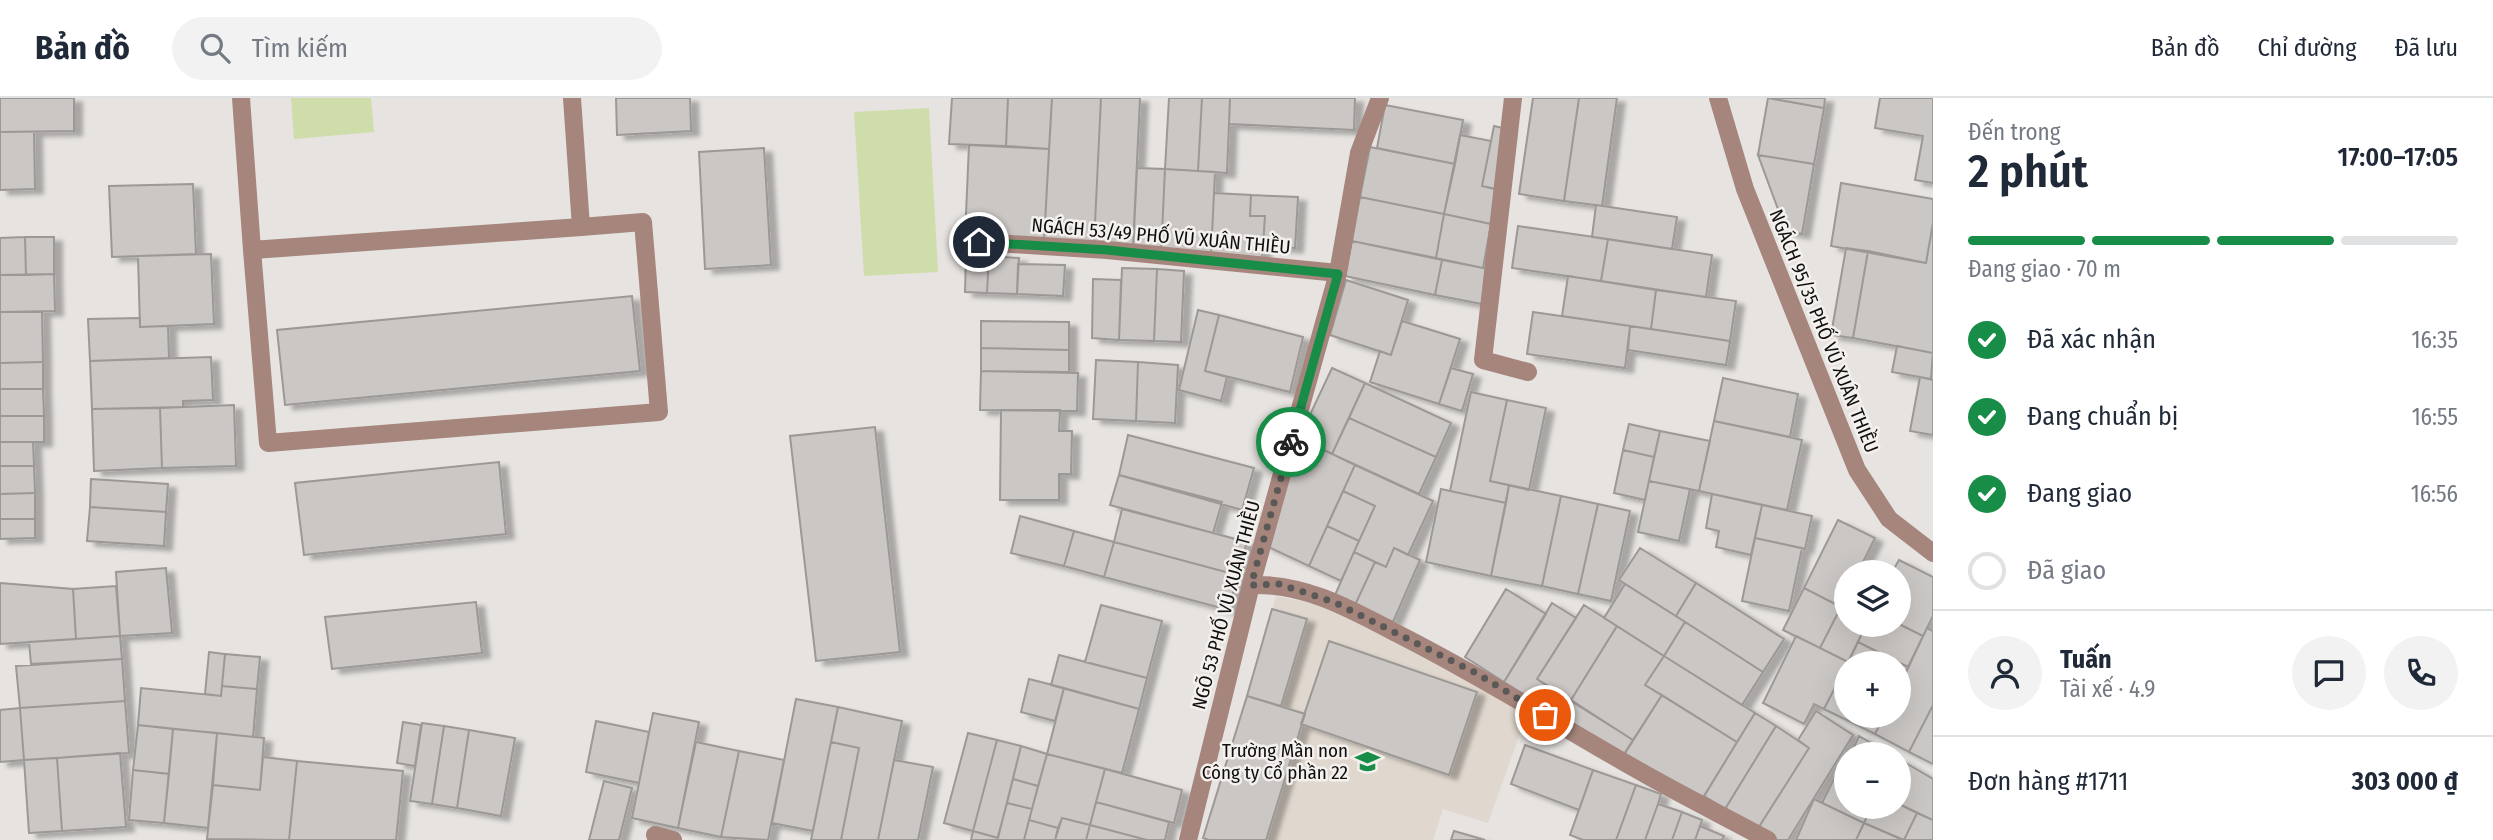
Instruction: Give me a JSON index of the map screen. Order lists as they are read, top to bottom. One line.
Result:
{"streets":{"street":["NGÁCH 53/49 PHỐ VŨ XUÂN THIỀU","NGÁCH 95/35 PHỐ VŨ XUÂN THIỀU","NGÕ 53 PHỐ VŨ XUÂN THIỀU"]},"crossings":[["NGÁCH 53/49 PHỐ VŨ XUÂN THIỀU","NGÕ 53 PHỐ VŨ XUÂN THIỀU"]],"places":{"school or university":["Trường Mần non Công ty Cổ phần 22"]},"page":{"header":"Bản đồ","search":"Tìm kiếm","nav":["Bản đồ","Chỉ đường","Đã lưu"],"heading":["2 phút","Đến trong","17:00–17:05"],"panel":["Tuấn","Tài xế · 4.9","Đơn hàng #1711","303 000 ₫"],"bar":"Đang giao · 70 m","list":[["Đã xác nhận","16:35"],["Đang chuẩn bị","16:55"],["Đang giao","16:56"],"Đã giao"],"map_buttons":["+","−"]}}
